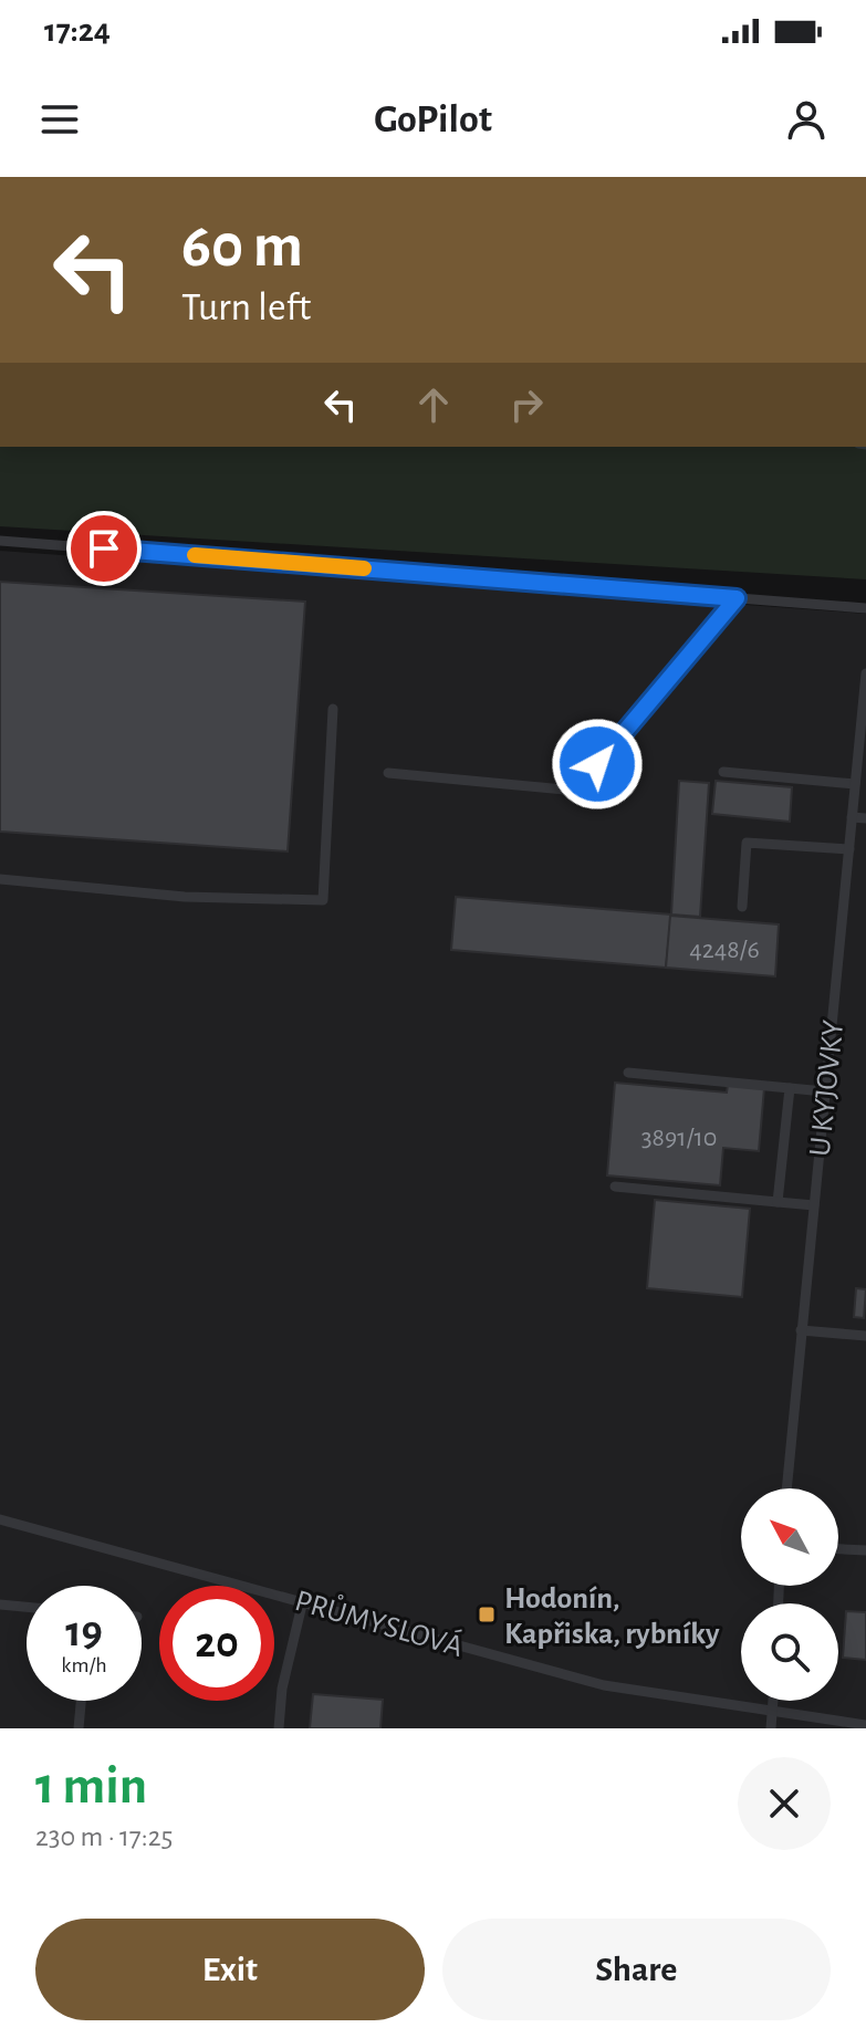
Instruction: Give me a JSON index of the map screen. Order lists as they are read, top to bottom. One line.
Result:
{"streets":{"lane":["U KYJOVKY","PRŮMYSLOVÁ"]},"places":{"transit":["Hodonín, Kapřiska, rybníky"]},"house_numbers":["4248/6","3891/10"],"north":"top left","page":{"status":"17:24","header":"GoPilot","turn":["60 m","Turn left"],"speed":"19 km/h","limit":"20","heading":["1 min","230 m · 17:25"],"buttons":["Exit","Share"]}}
